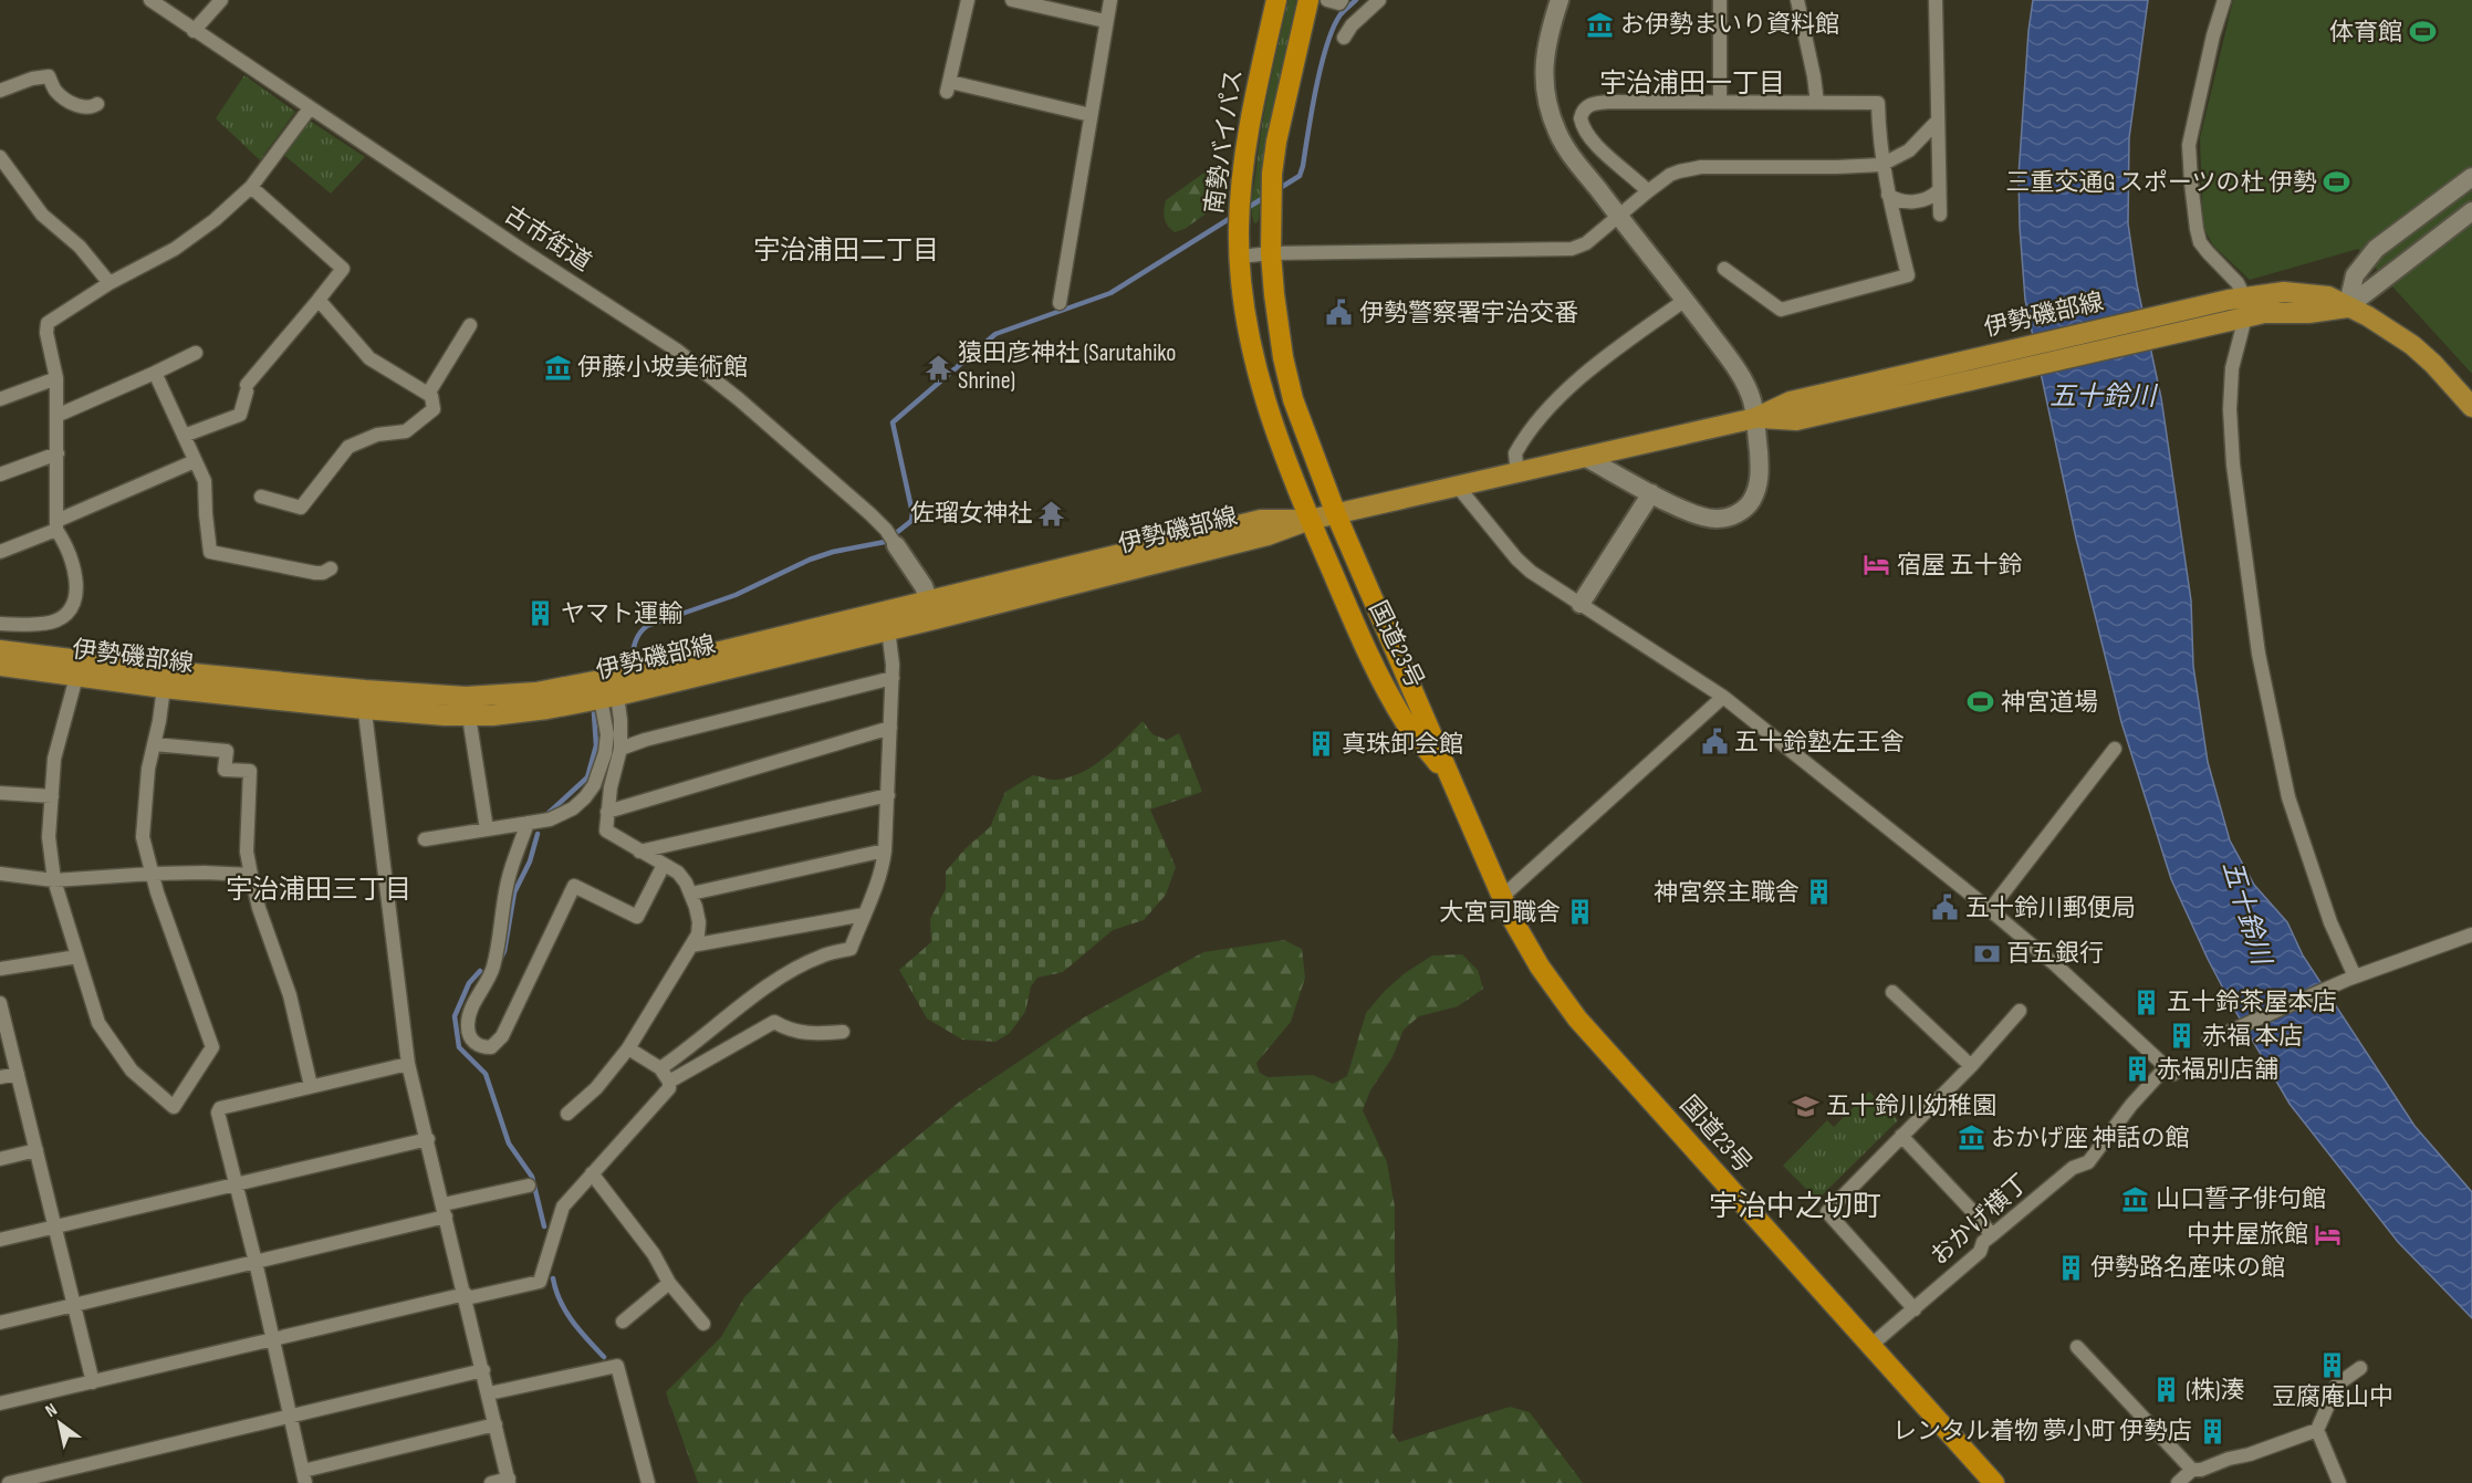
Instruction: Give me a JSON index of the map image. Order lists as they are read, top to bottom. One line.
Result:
{"streets":{"highway":["南勢バイパス","国道23号"],"main road":["伊勢磯部線"],"street":["古市街道","おかげ横丁"]},"crossings":[["南勢バイパス","伊勢磯部線"],["南勢バイパス","国道23号"],["伊勢磯部線","国道23号"],["国道23号","おかげ横丁"]],"districts":["宇治浦田一丁目","宇治浦田二丁目","宇治浦田三丁目","宇治中之切町"],"water":["五十鈴川"],"places":{"museum":["お伊勢まいり資料館","伊藤小坡美術館","おかげ座 神話の館","山口誓子俳句館"],"sports":["体育館","三重交通G スポーツの杜 伊勢","神宮道場"],"public building":["伊勢警察署宇治交番","五十鈴塾左王舎","五十鈴川郵便局"],"temple":["猿田彦神社 (Sarutahiko Shrine)","佐瑠女神社"],"hotel":["宿屋 五十鈴","中井屋旅館"],"building":["ヤマト運輸","真珠卸会館","神宮祭主職舎","大宮司職舎","五十鈴茶屋本店","赤福 本店","赤福別店舗","伊勢路名産味の館","豆腐庵山中","(株)湊","レンタル着物 夢小町 伊勢店"],"bank":["百五銀行"],"school or university":["五十鈴川幼稚園"]},"north":"top left"}
